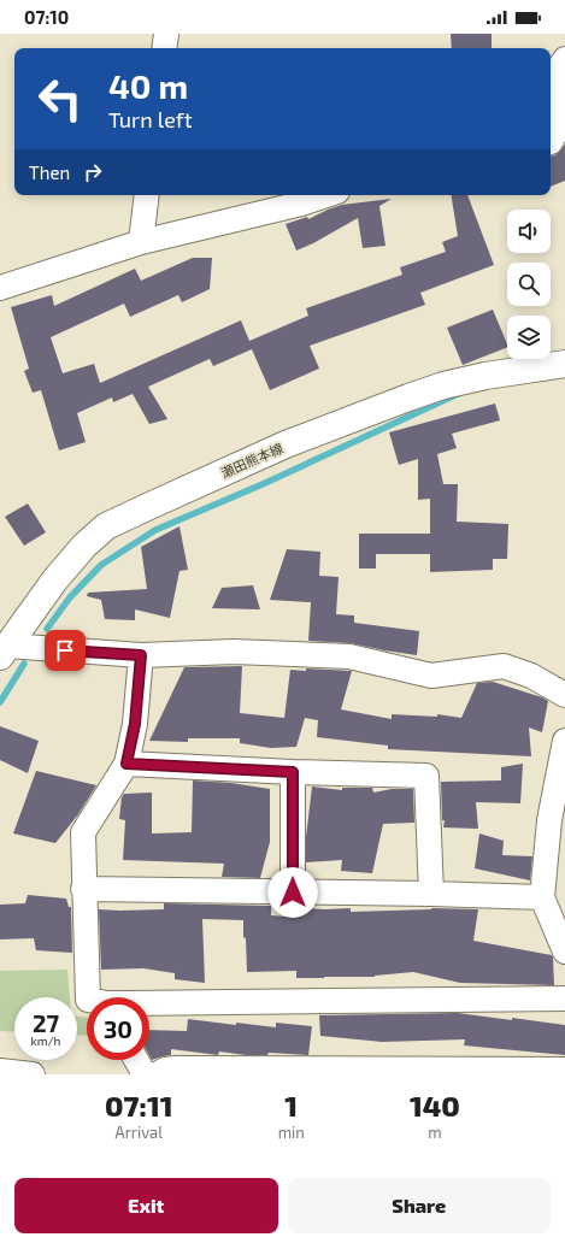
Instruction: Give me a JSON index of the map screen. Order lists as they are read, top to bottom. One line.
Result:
{"streets":{"main road":["瀬田熊本線"]},"page":{"status":"07:10","turn":["40 m","Turn left"],"then":"Then","speed":"27 km/h","limit":"30","eta":["07:11","Arrival","1","min","140","m"],"buttons":["Exit","Share"]}}
